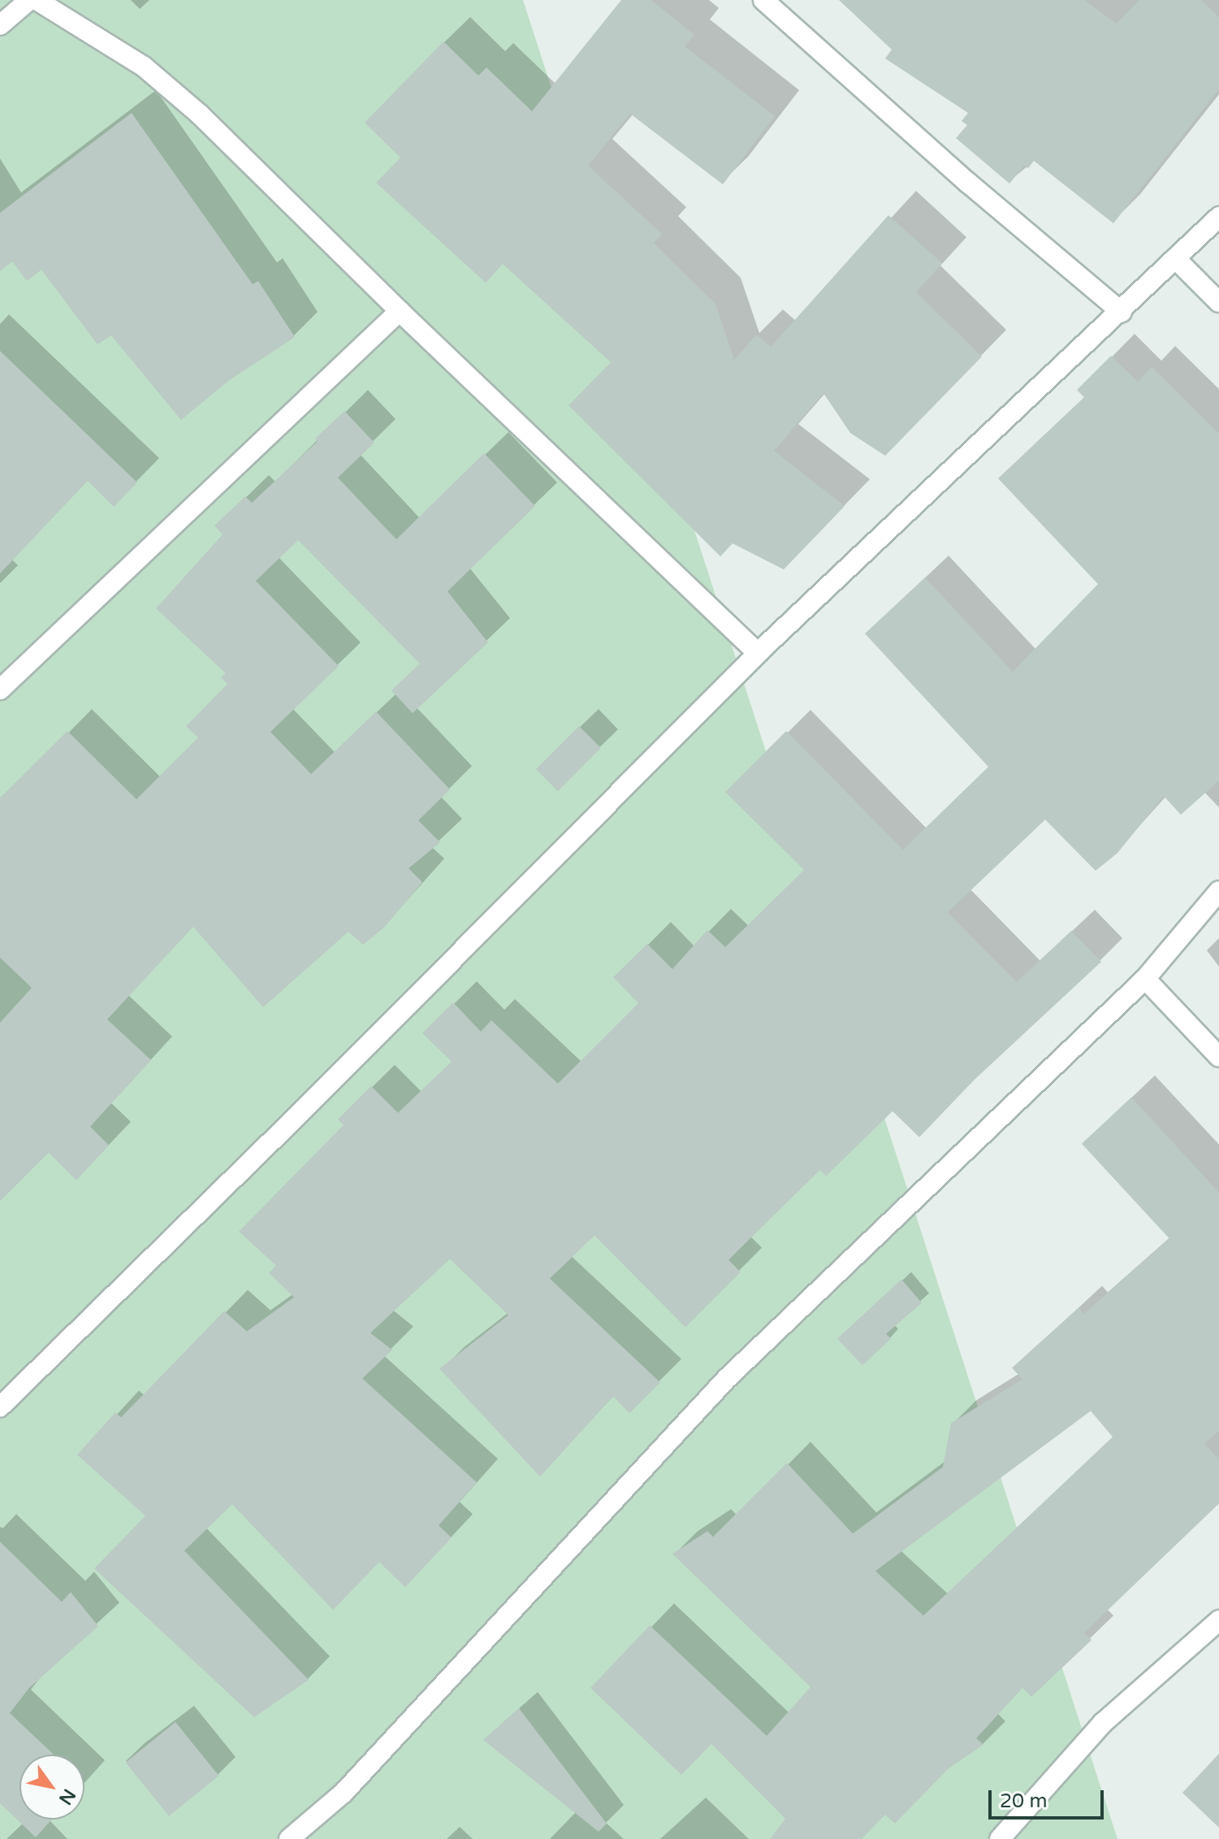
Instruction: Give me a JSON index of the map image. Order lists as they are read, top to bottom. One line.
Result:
{"scale_bar":"20 m","north":"bottom right"}
